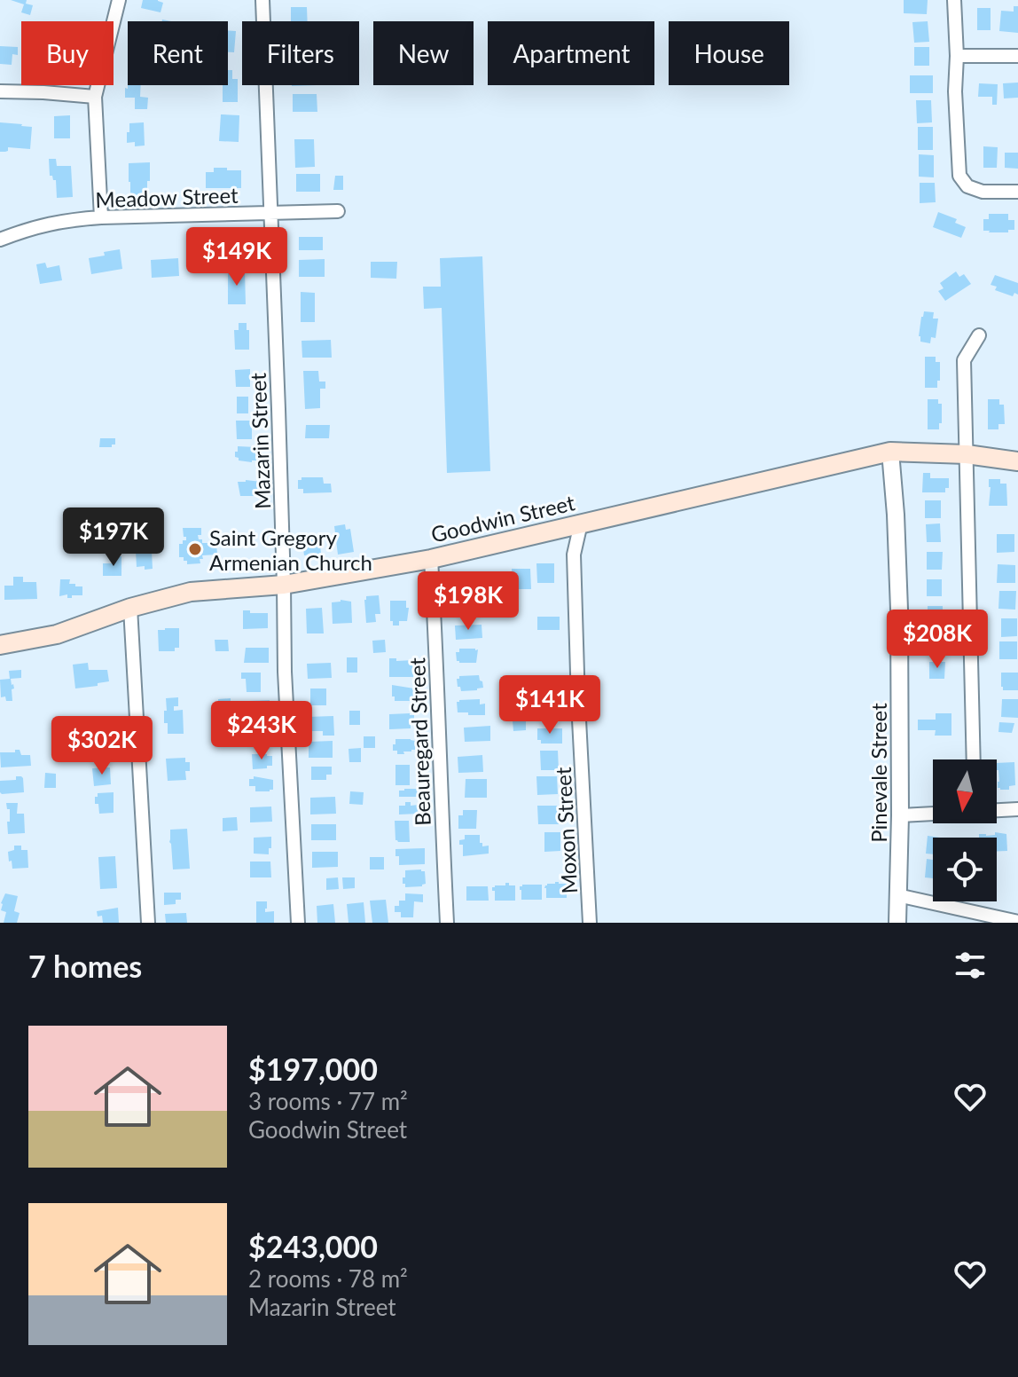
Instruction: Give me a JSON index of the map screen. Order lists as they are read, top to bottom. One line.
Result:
{"streets":{"main road":["Goodwin Street"],"street":["Meadow Street","Mazarin Street","Beauregard Street","Pinevale Street","Moxon Street"]},"crossings":[["Meadow Street","Mazarin Street"],["Mazarin Street","Goodwin Street"],["Goodwin Street","Beauregard Street"],["Goodwin Street","Pinevale Street"],["Goodwin Street","Moxon Street"]],"places":["Saint Gregory Armenian Church"],"north":"bottom","page":{"chip":["Buy","Rent","Filters","New","Apartment","House"],"price":["$149K","$197K","$198K","$208K","$141K","$243K","$302K"],"heading":"7 homes","list":[{"name":"$197,000","note":"3 rooms · 77 m² · Goodwin Street"},{"name":"$243,000","note":"2 rooms · 78 m² · Mazarin Street"}]}}
